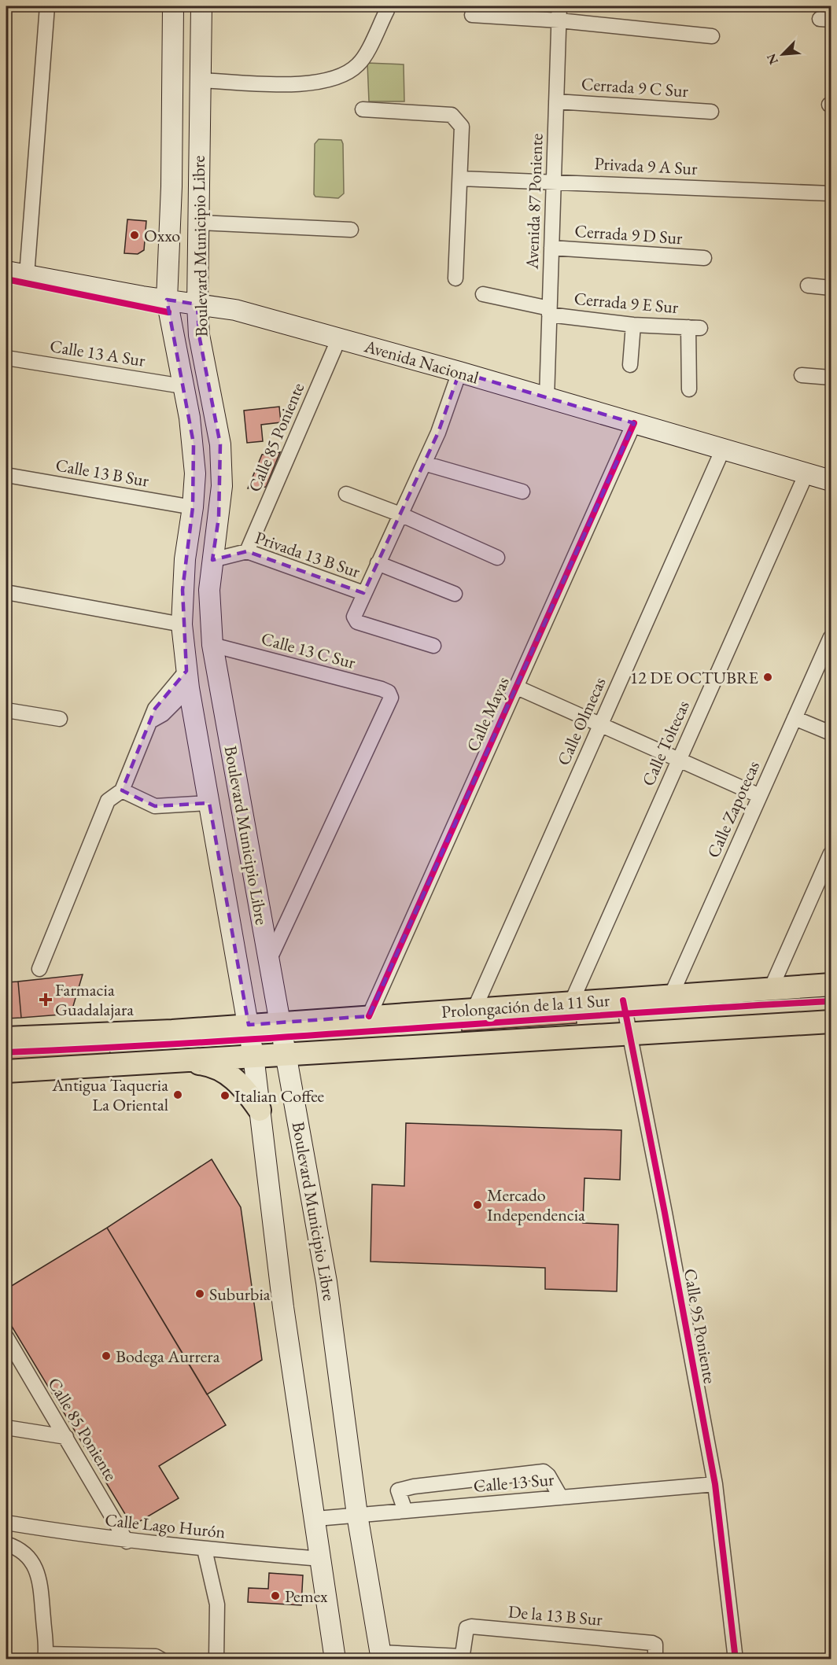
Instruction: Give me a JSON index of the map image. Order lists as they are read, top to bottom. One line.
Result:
{"streets":{"main road":["Boulevard Municipio Libre","Avenida Nacional","Prolongación de la 11 Sur"],"street":["Cerrada 9 C Sur","Privada 9 A Sur","Avenida 87 Poniente","Cerrada 9 D Sur","Cerrada 9 E Sur","Calle 13 A Sur","Calle 85 Poniente","Calle 13 B Sur","Privada 13 B Sur","Calle 13 C Sur","Calle Mayas","Calle Olmecas","Calle Toltecas","Calle Zapotecas","Calle 95 Poniente","Calle 13 Sur","Calle Lago Hurón","De la 13 B Sur"]},"crossings":[["Cerrada 9 C Sur","Avenida 87 Poniente"],["Privada 9 A Sur","Avenida 87 Poniente"],["Avenida 87 Poniente","Cerrada 9 D Sur"],["Avenida 87 Poniente","Cerrada 9 E Sur"],["Avenida 87 Poniente","Avenida Nacional"],["Boulevard Municipio Libre","Calle 13 A Sur"],["Boulevard Municipio Libre","Avenida Nacional"],["Boulevard Municipio Libre","Calle 13 B Sur"],["Boulevard Municipio Libre","Privada 13 B Sur"],["Boulevard Municipio Libre","Calle 13 C Sur"],["Boulevard Municipio Libre","Prolongación de la 11 Sur"],["Boulevard Municipio Libre","Calle 13 Sur"],["Boulevard Municipio Libre","Calle Lago Hurón"],["Avenida Nacional","Calle 85 Poniente"],["Avenida Nacional","Calle Mayas"],["Avenida Nacional","Calle Olmecas"],["Avenida Nacional","Calle Toltecas"],["Calle 85 Poniente","Privada 13 B Sur"],["Calle 85 Poniente","Calle Lago Hurón"],["Calle Mayas","Prolongación de la 11 Sur"],["Calle Olmecas","Prolongación de la 11 Sur"],["Calle Toltecas","Prolongación de la 11 Sur"],["Calle Zapotecas","Prolongación de la 11 Sur"],["Prolongación de la 11 Sur","Calle 95 Poniente"],["Calle 95 Poniente","Calle 13 Sur"]],"places":{"other":["Oxxo","12 DE OCTUBRE","Antigua Taqueria La Oriental","Italian Coffee","Mercado Independencia","Suburbia","Bodega Aurrera","Pemex"],"health":["Farmacia Guadalajara"]},"north":"bottom left"}
